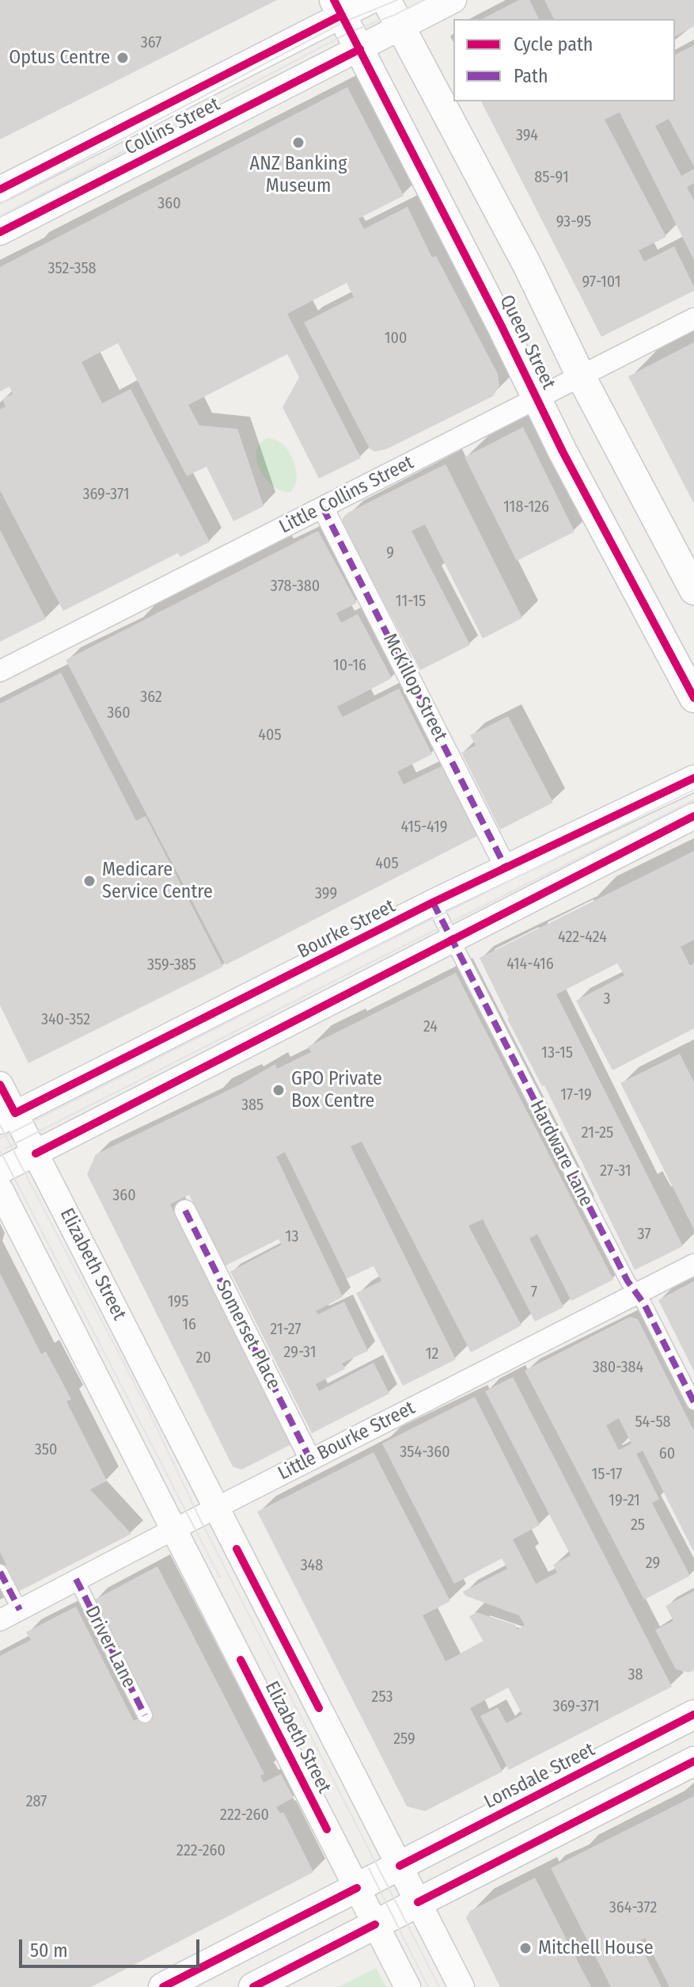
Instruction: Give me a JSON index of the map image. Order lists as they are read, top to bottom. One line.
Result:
{"streets":{"main road":["Queen Street","Lonsdale Street"],"street":["Collins Street","Little Collins Street","McKillop Street","Bourke Street","Hardware Lane","Elizabeth Street","Somerset Place","Little Bourke Street","Driver Lane"]},"crossings":[["Collins Street","Queen Street"],["Queen Street","Little Collins Street"],["Little Collins Street","McKillop Street"],["McKillop Street","Bourke Street"],["Bourke Street","Hardware Lane"],["Bourke Street","Elizabeth Street"],["Hardware Lane","Little Bourke Street"],["Elizabeth Street","Little Bourke Street"],["Elizabeth Street","Lonsdale Street"],["Somerset Place","Little Bourke Street"],["Little Bourke Street","Driver Lane"]],"places":["Optus Centre","ANZ Banking Museum","Medicare Service Centre","GPO Private Box Centre","Mitchell House"],"house_numbers":["367","394","85-91","360","93-95","352-358","97-101","100","369-371","118-126","9","378-380","11-15","10-16","362","360","405","415-419","405","399","422-424","414-416","359-385","3","340-352","24","13-15","17-19","385","21-25","27-31","360","37","13","7","195","16","21-27","29-31","12","20","380-384","54-58","350","354-360","60","15-17","19-21","25","29","348","38","253","369-371","259","287","222-260","222-260","364-372"],"legend":["Cycle path","Path"],"scale_bar":"50 m"}
